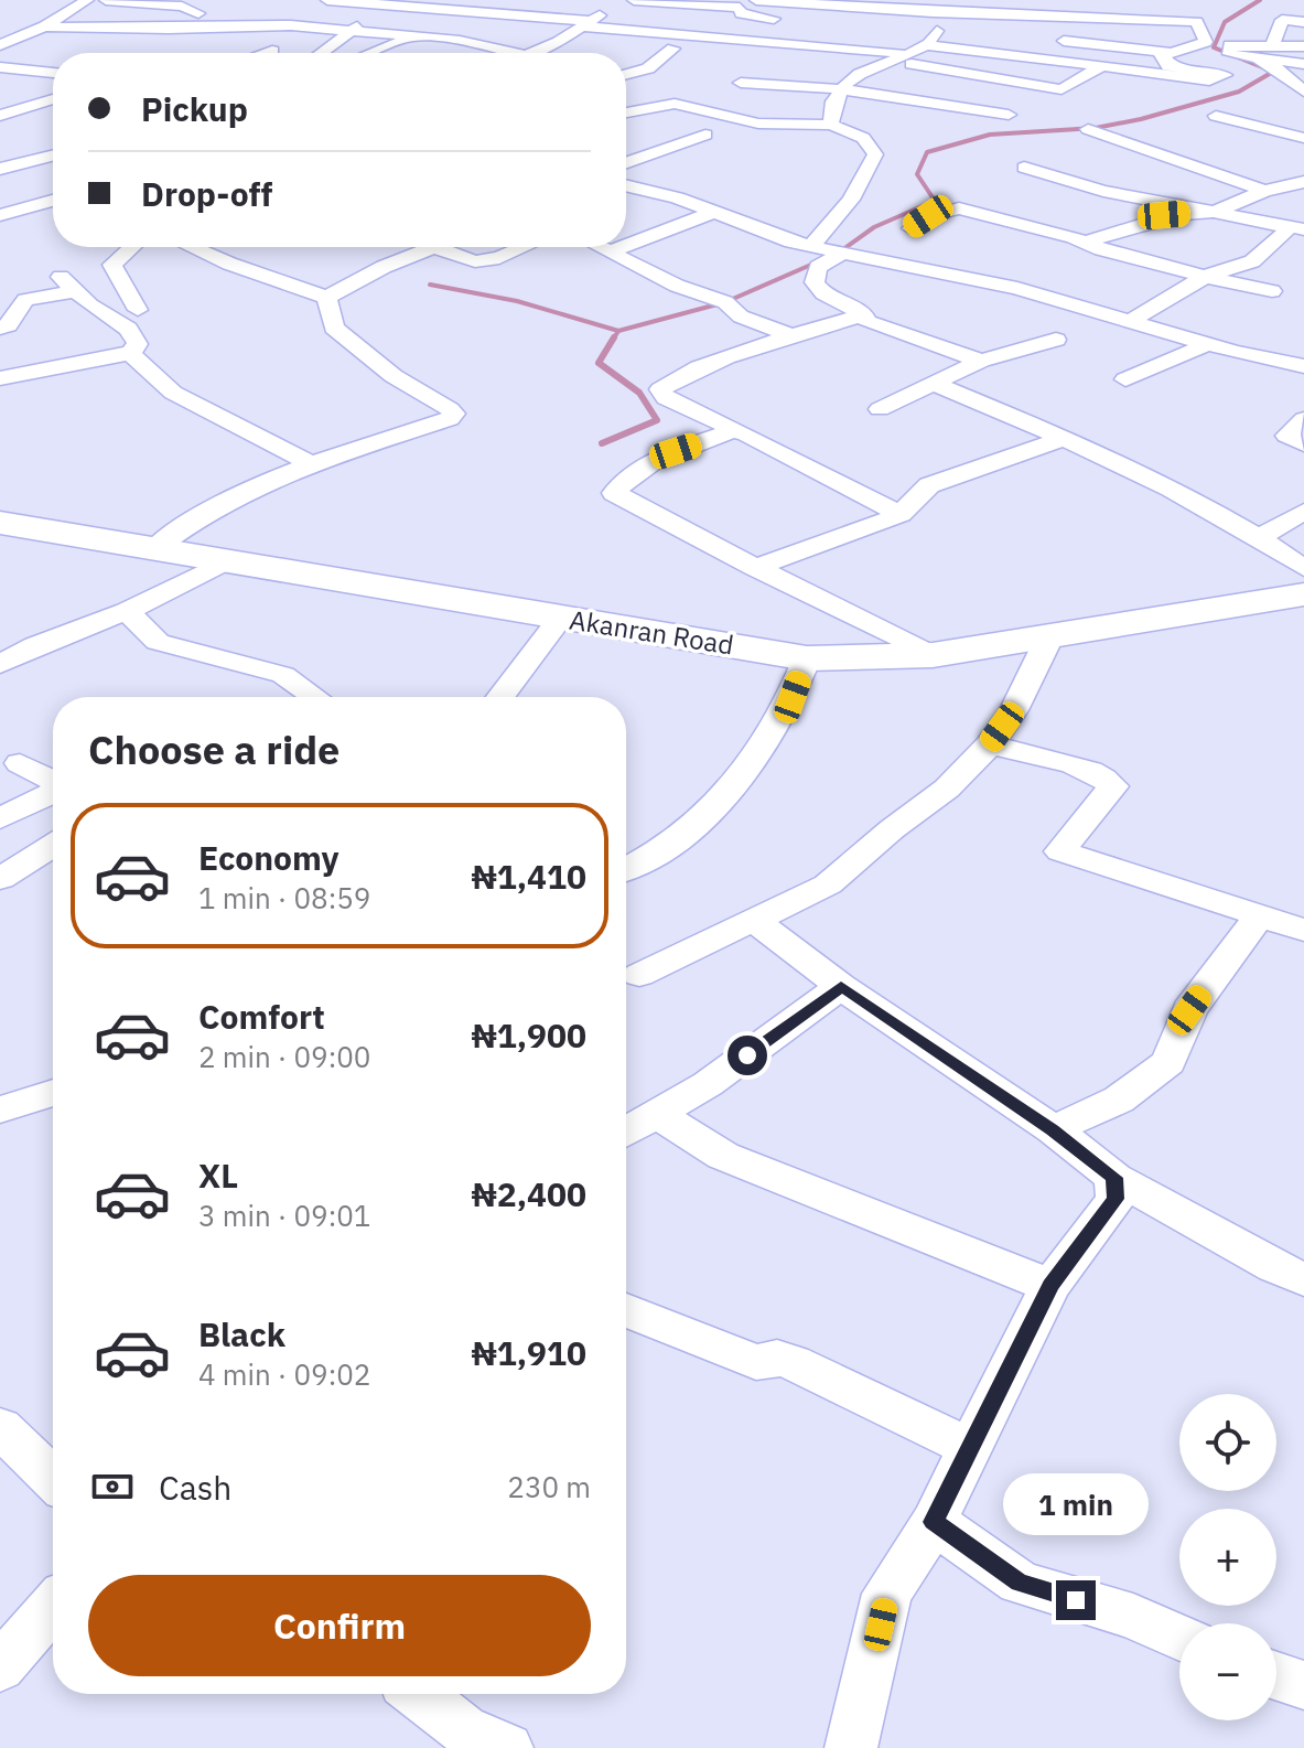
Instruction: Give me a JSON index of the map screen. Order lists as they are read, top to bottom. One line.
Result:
{"streets":{"main road":["Akanran Road"]},"page":{"banner":["Pickup","Drop-off"],"heading":"Choose a ride","list":[{"name":"Economy","note":"1 min · 08:59","value":"₦1,410"},{"name":"Comfort","note":"2 min · 09:00","value":"₦1,900"},{"name":"XL","note":"3 min · 09:01","value":"₦2,400"},{"name":"Black","note":"4 min · 09:02","value":"₦1,910"}],"map_buttons":["+","−"],"pay":["Cash","230 m"],"bubble":"1 min","buttons":"Confirm"}}
